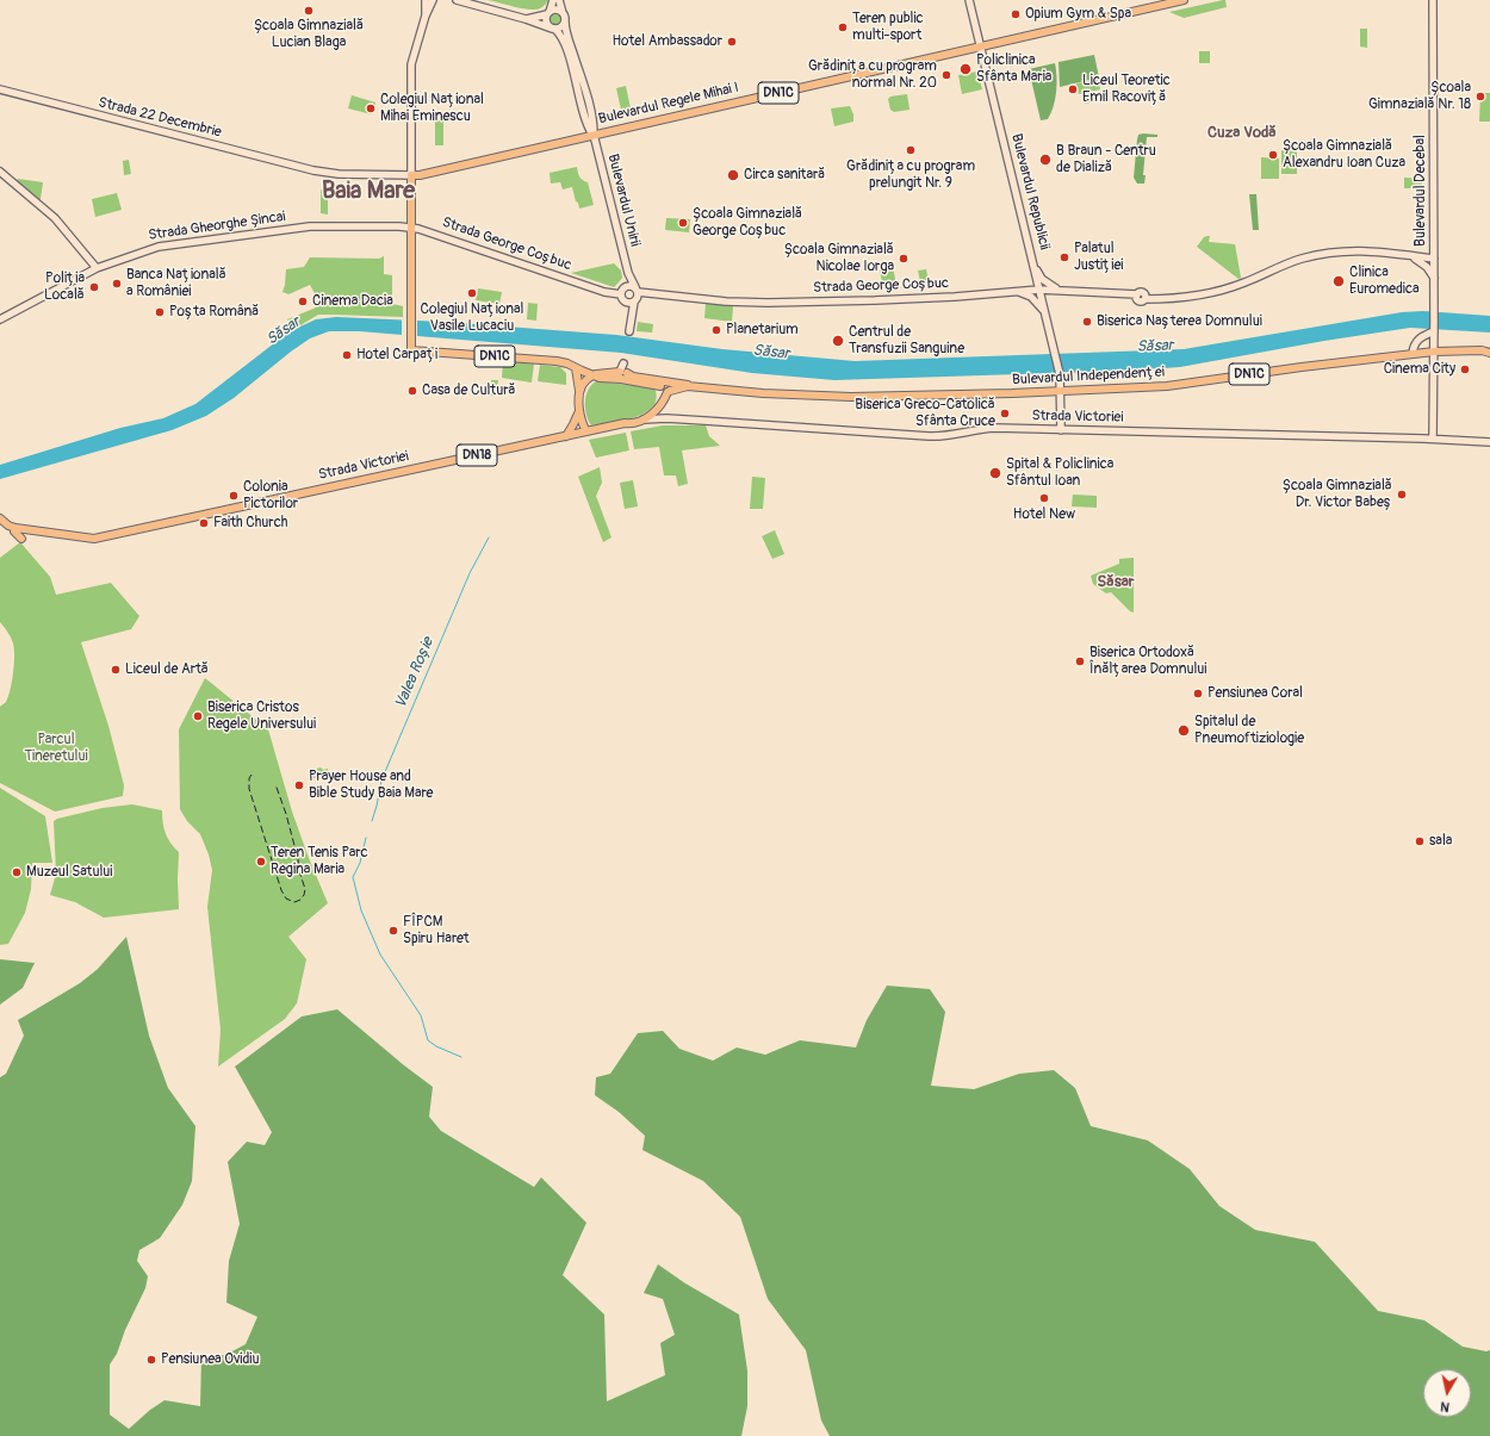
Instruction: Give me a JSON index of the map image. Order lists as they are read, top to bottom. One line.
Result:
{"streets":{"main road":["DN1C","Bulevardul Regele Mihai I","Bulevardul Independenței","Strada Victoriei","DN18"],"street":["Strada 22 Decembrie","Bulevardul Decebal","Bulevardul Republicii","Bulevardul Unirii","Strada Gheorghe Șincai","Strada George Coșbuc"]},"crossings":[["DN1C","Bulevardul Regele Mihai I"],["DN1C","Strada 22 Decembrie"],["DN1C","Strada Gheorghe Șincai"],["DN1C","Strada George Coșbuc"],["DN1C","Bulevardul Independenței"],["Bulevardul Regele Mihai I","Strada 22 Decembrie"],["Bulevardul Regele Mihai I","Bulevardul Republicii"],["Bulevardul Regele Mihai I","Bulevardul Unirii"],["Bulevardul Decebal","Strada George Coșbuc"],["Bulevardul Decebal","Bulevardul Independenței"],["Bulevardul Decebal","Strada Victoriei"],["Bulevardul Republicii","Strada George Coșbuc"],["Bulevardul Republicii","Bulevardul Independenței"],["Bulevardul Republicii","Strada Victoriei"],["Bulevardul Unirii","Strada George Coșbuc"],["Strada Gheorghe Șincai","Strada George Coșbuc"],["Strada Gheorghe Șincai","Bulevardul Independenței"],["Strada George Coșbuc","Bulevardul Independenței"],["Bulevardul Independenței","Strada Victoriei"]],"districts":["Cuza Vodă","Baia Mare","Săsar"],"water":["Săsar","Valea Roșie"],"parks":["Parcul Tineretului"],"places":["Școala Gimnazială Lucian Blaga","Opium Gym & Spa","Teren public multi-sport","Hotel Ambassador","Policlinica Sfânta Maria","Grădinița cu program normal Nr. 20","Liceul Teoretic Emil Racoviță","Școala Gimnazială Nr. 18","Colegiul Național Mihai Eminescu","Grădinița cu program prelungit Nr. 9","Școala Gimnazială Alexandru Ioan Cuza","B Braun - Centru de Dializă","Circa sanitară","Școala Gimnazială George Coșbuc","Palatul Justiției","Școala Gimnazială Nicolae Iorga","Clinica Euromedica","Banca Națională a României","Poliția Locală","Colegiul Național Vasile Lucaciu","Cinema Dacia","Poșta Română","Biserica Nașterea Domnului","Planetarium","Centrul de Transfuzii Sanguine","Hotel Carpați","Cinema City","Casa de Cultură","Biserica Greco-Catolică Sfânta Cruce","Spital & Policlinica Sfântul Ioan","Școala Gimnazială Dr. Victor Babeș","Colonia Pictorilor","Hotel New","Faith Church","Biserica Ortodoxă Înălțarea Domnului","Liceul de Artă","Pensiunea Coral","Biserica Cristos Regele Universului","Spitalul de Pneumoftiziologie","Prayer House and Bible Study Baia Mare","sala","Teren Tenis Parc Regina Maria","Muzeul Satului","FÎPCM Spiru Haret","Pensiunea Ovidiu"],"north":"bottom"}
